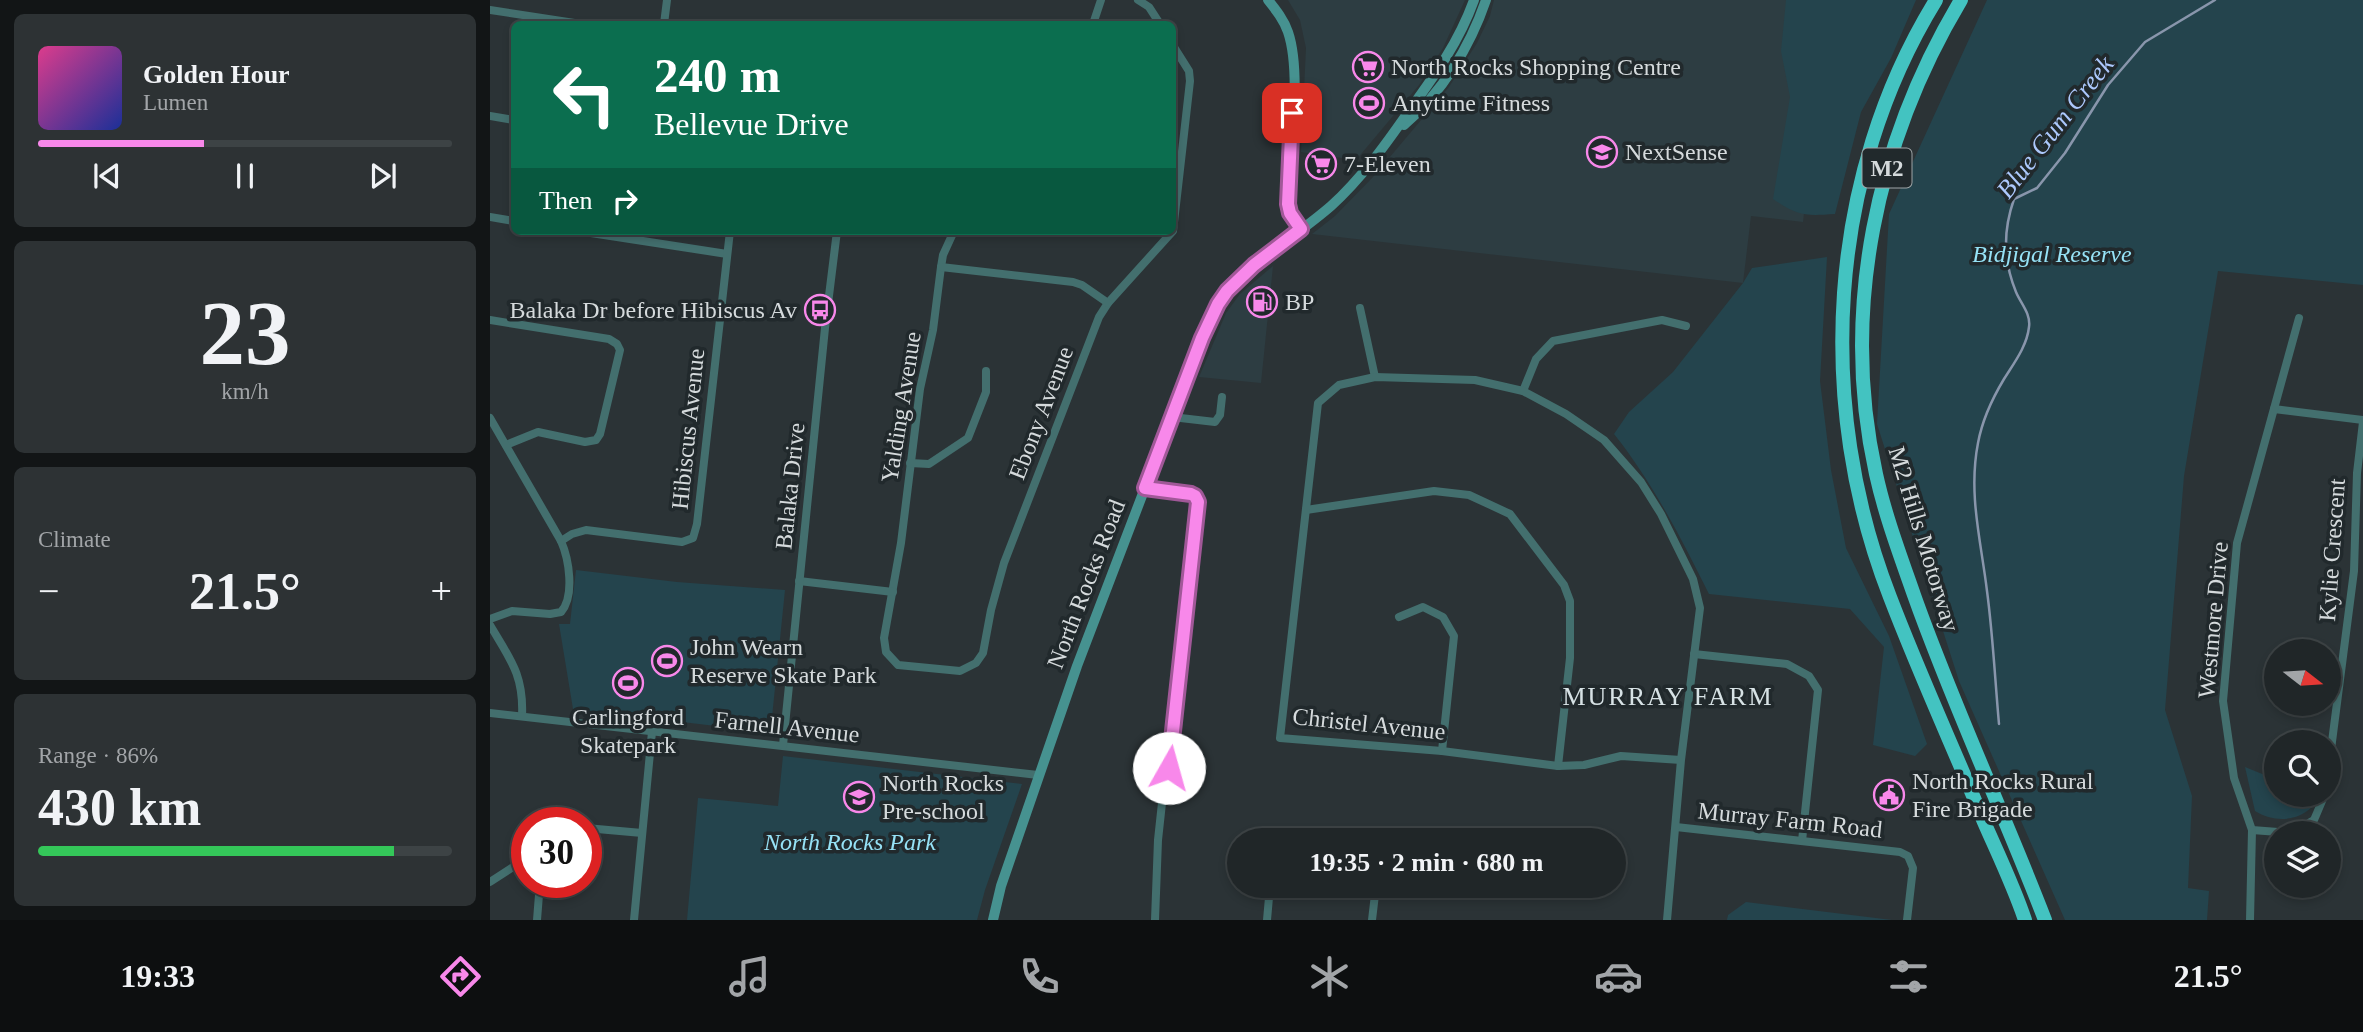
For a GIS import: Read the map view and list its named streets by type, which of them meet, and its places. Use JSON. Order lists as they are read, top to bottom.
{
  "streets": {
    "highway": ["M2", "M2 Hills Motorway"],
    "main road": ["North Rocks Road"],
    "street": [
      "Yalding Avenue",
      "Ebony Avenue",
      "Hibiscus Avenue",
      "Balaka Drive",
      "Kylie Crescent",
      "Westmore Drive",
      "Christel Avenue",
      "Farnell Avenue",
      "Murray Farm Road"
    ]
  },
  "crossings": [
    ["Yalding Avenue", "Ebony Avenue"],
    ["Balaka Drive", "Farnell Avenue"],
    ["North Rocks Road", "Farnell Avenue"],
    ["Christel Avenue", "Murray Farm Road"]
  ],
  "districts": ["MURRAY FARM"],
  "water": ["Blue Gum Creek"],
  "parks": ["Bidjigal Reserve", "North Rocks Park"],
  "places": {
    "supermarket": ["North Rocks Shopping Centre", "7-Eleven"],
    "sports": ["Anytime Fitness", "John Wearn Reserve Skate Park", "Carlingford Skatepark"],
    "school or university": ["NextSense", "North Rocks Pre-school"],
    "fuel station": ["BP"],
    "bus stop": ["Balaka Dr before Hibiscus Av"],
    "public building": ["North Rocks Rural Fire Brigade"]
  },
  "north": "right",
  "page": {
    "turn": ["240 m", "Bellevue Drive"],
    "song": ["Golden Hour", "Lumen"],
    "then": "Then",
    "tile": [
      ["23", "km/h"],
      "Climate",
      ["Range · 86%", "430 km"]
    ],
    "heat": ["−", "21.5°", "+"],
    "limit": "30",
    "trip": "19:35 · 2 min · 680 m",
    "tabs": ["19:33", "21.5°"]
  }
}
